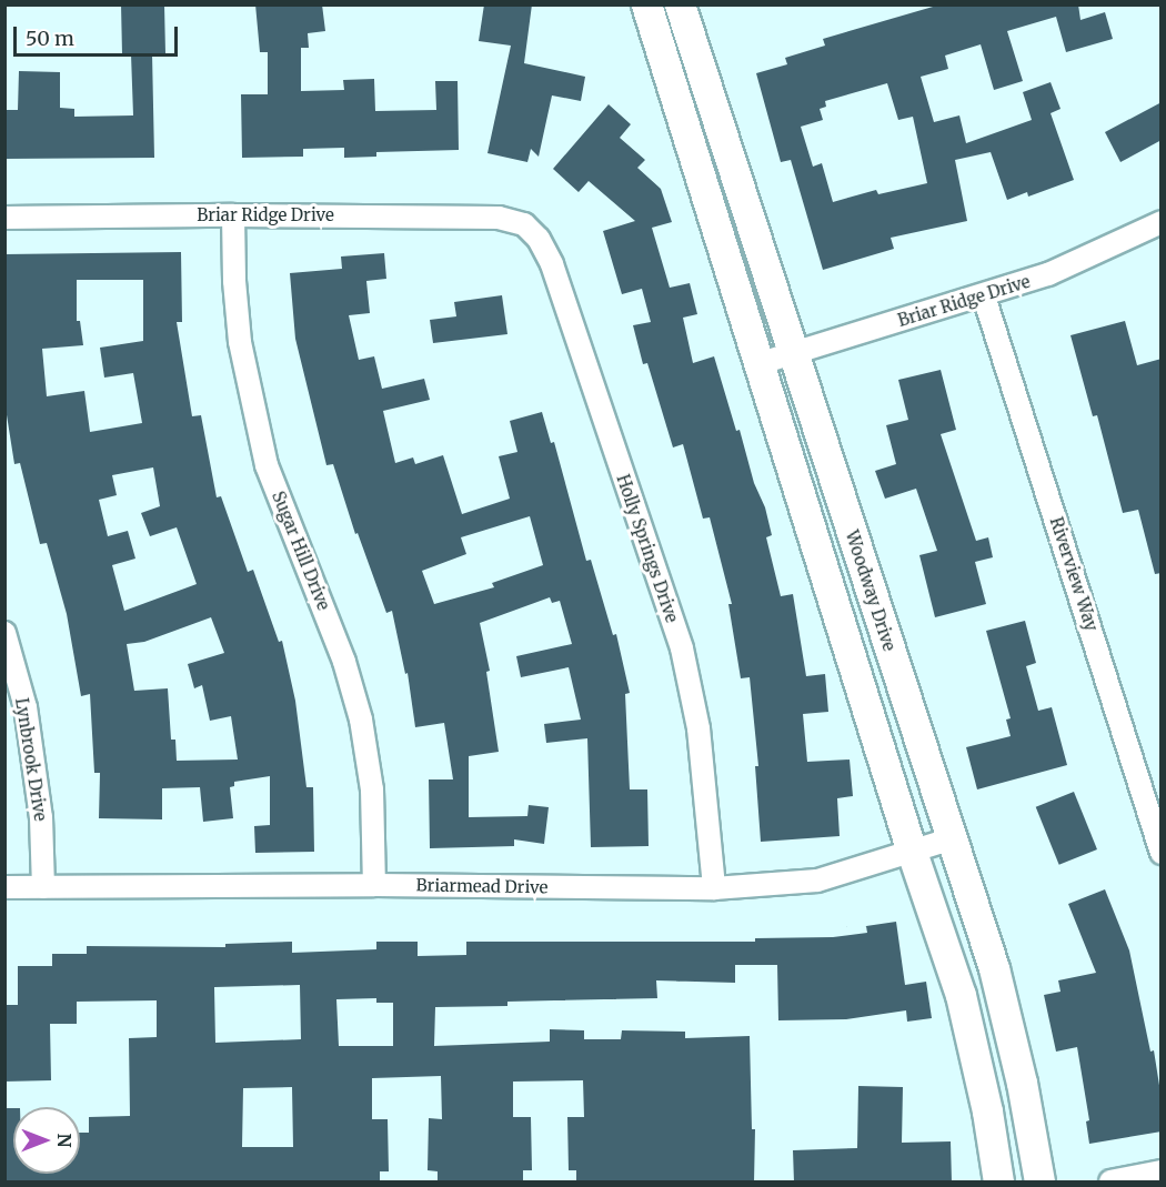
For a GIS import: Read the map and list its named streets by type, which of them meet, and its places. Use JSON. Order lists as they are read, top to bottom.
{
  "streets": {
    "main road": ["Woodway Drive"],
    "street": [
      "Briar Ridge Drive",
      "Holly Springs Drive",
      "Sugar Hill Drive",
      "Riverview Way",
      "Lynbrook Drive",
      "Briarmead Drive"
    ]
  },
  "crossings": [
    ["Briar Ridge Drive", "Holly Springs Drive"],
    ["Briar Ridge Drive", "Sugar Hill Drive"],
    ["Briar Ridge Drive", "Riverview Way"],
    ["Briar Ridge Drive", "Woodway Drive"],
    ["Holly Springs Drive", "Briarmead Drive"],
    ["Sugar Hill Drive", "Briarmead Drive"],
    ["Woodway Drive", "Briarmead Drive"],
    ["Lynbrook Drive", "Briarmead Drive"]
  ],
  "scale_bar": "50 m",
  "north": "right"
}
